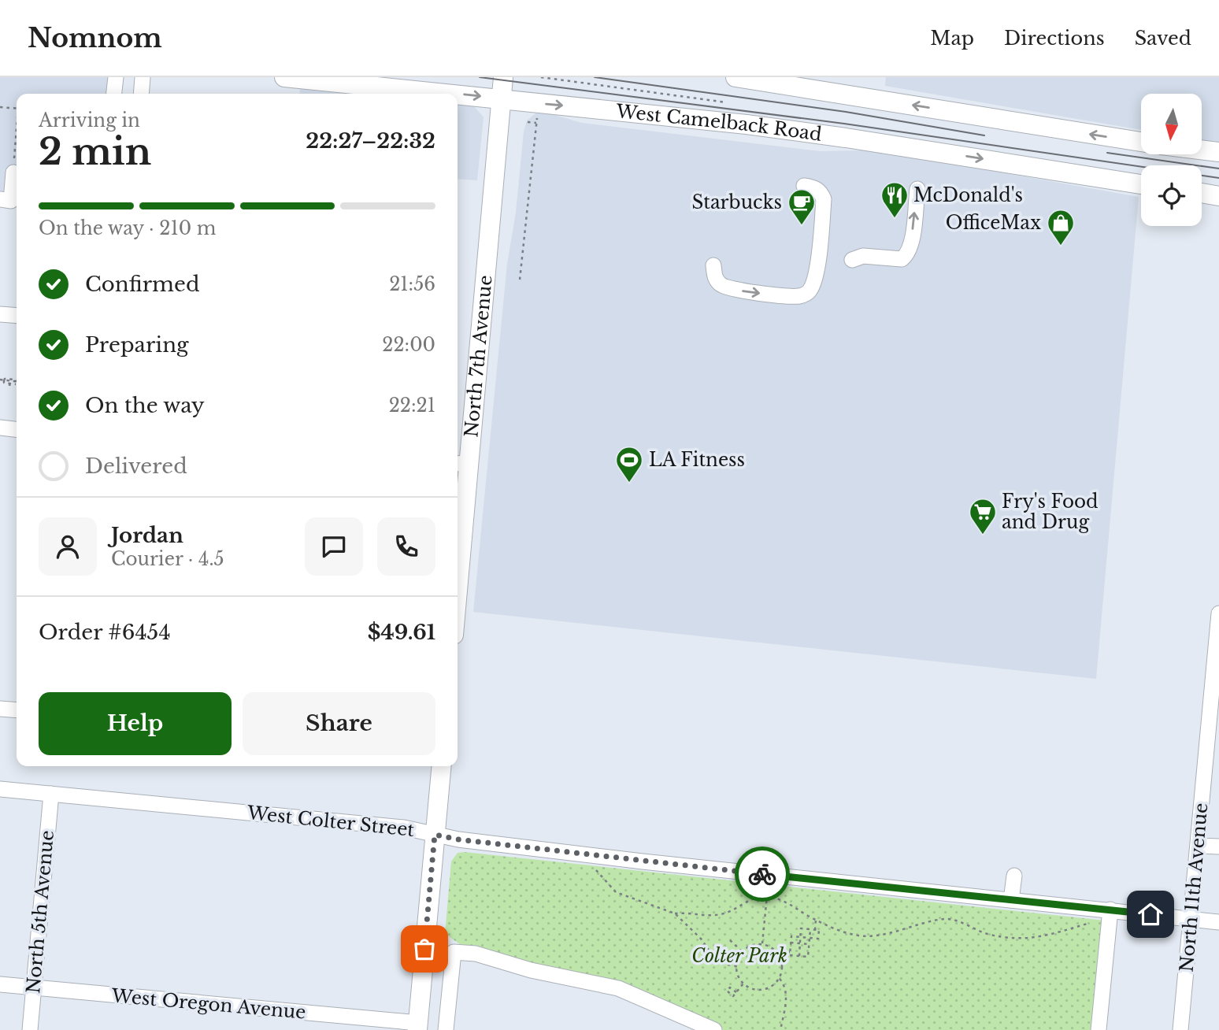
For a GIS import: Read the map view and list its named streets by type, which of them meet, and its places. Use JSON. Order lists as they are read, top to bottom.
{
  "streets": {
    "main road": ["West Camelback Road", "North 7th Avenue"],
    "street": [
      "West Colter Street",
      "North 11th Avenue",
      "North 5th Avenue",
      "West Oregon Avenue"
    ]
  },
  "crossings": [
    ["West Camelback Road", "North 7th Avenue"],
    ["West Colter Street", "North 11th Avenue"],
    ["West Colter Street", "North 5th Avenue"],
    ["North 5th Avenue", "West Oregon Avenue"]
  ],
  "parks": ["Colter Park"],
  "places": {
    "restaurant": ["McDonald's"],
    "cafe": ["Starbucks"],
    "shop": ["OfficeMax"],
    "sports": ["LA Fitness"],
    "supermarket": ["Fry's Food and Drug"]
  },
  "north": "bottom",
  "page": {
    "header": "Nomnom",
    "nav": ["Map", "Directions", "Saved"],
    "heading": ["2 min", "Arriving in", "22:27–22:32"],
    "panel": [
      "Jordan",
      "Courier · 4.5",
      "Order #6454",
      "$49.61"
    ],
    "bar": "On the way · 210 m",
    "list": [
      ["Confirmed", "21:56"],
      ["Preparing", "22:00"],
      ["On the way", "22:21"],
      "Delivered"
    ],
    "buttons": ["Help", "Share"]
  }
}
